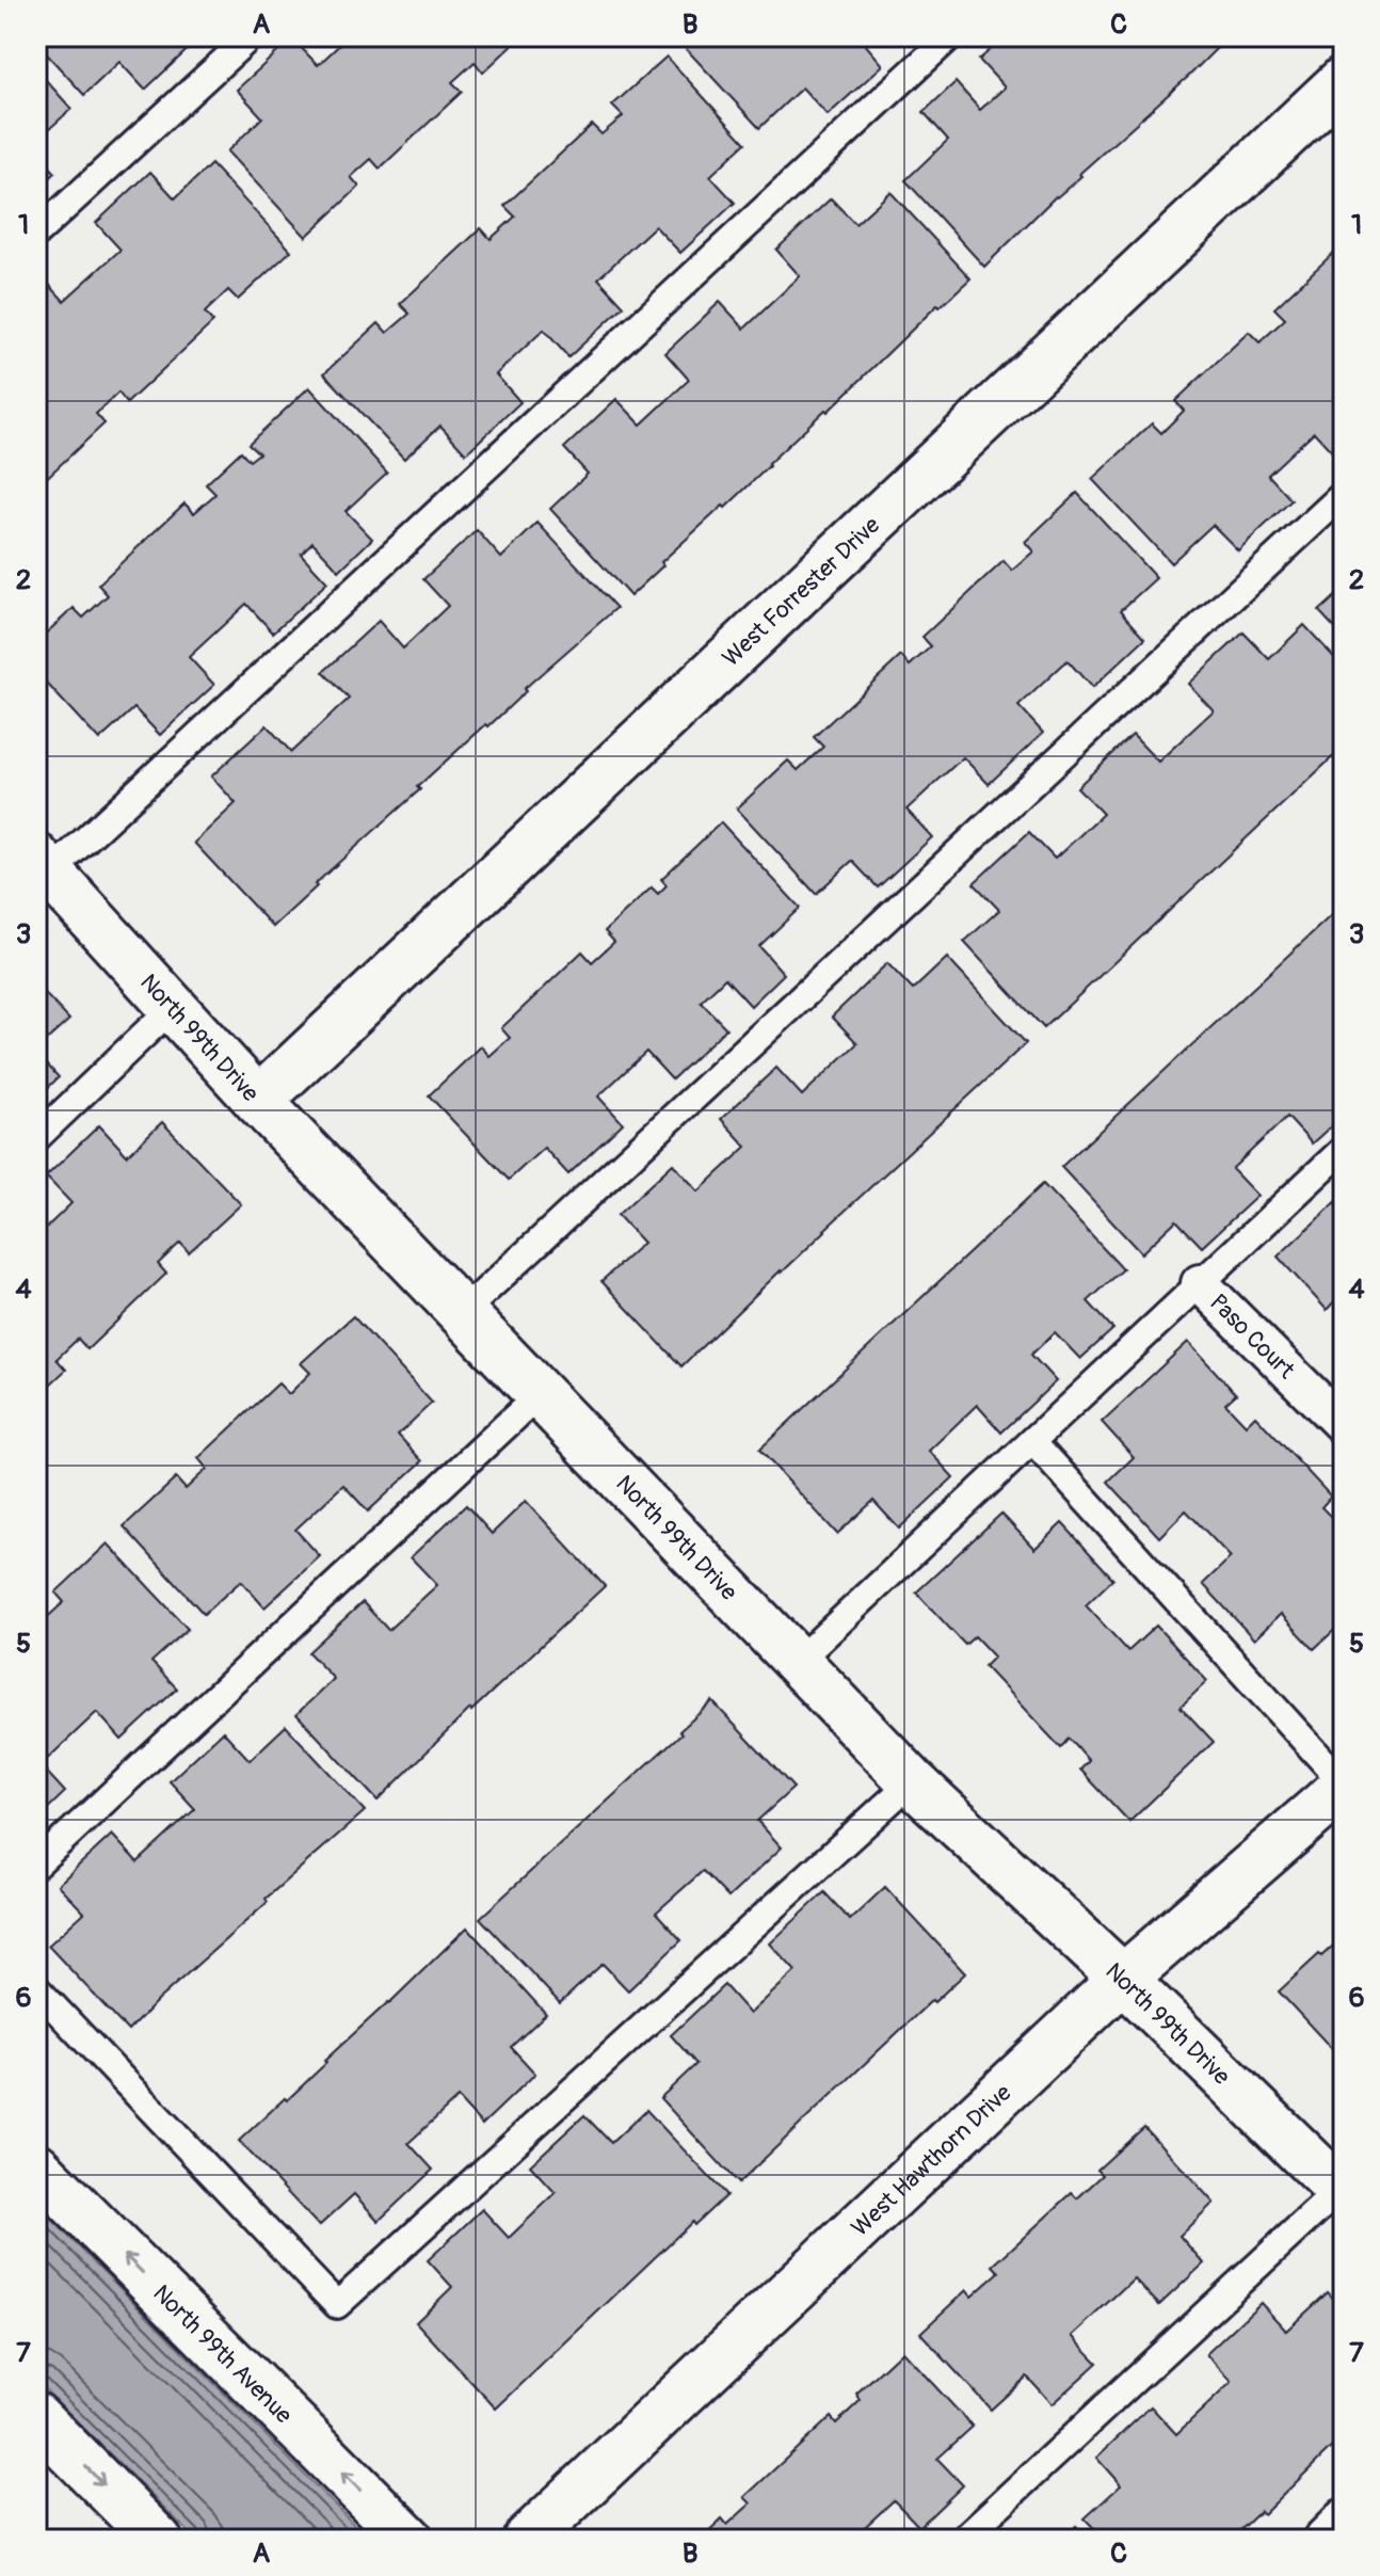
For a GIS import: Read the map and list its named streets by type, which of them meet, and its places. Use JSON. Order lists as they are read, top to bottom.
{
  "streets": {
    "street": [
      "West Forrester Drive",
      "North 99th Drive",
      "Paso Court",
      "West Hawthorn Drive",
      "North 99th Avenue"
    ]
  },
  "crossings": [
    ["West Forrester Drive", "North 99th Drive"],
    ["North 99th Drive", "West Hawthorn Drive"]
  ],
  "grid": {
    "columns": ["A", "B", "C"],
    "rows": [
      "1",
      "2",
      "3",
      "4",
      "5",
      "6",
      "7"
    ]
  }
}
